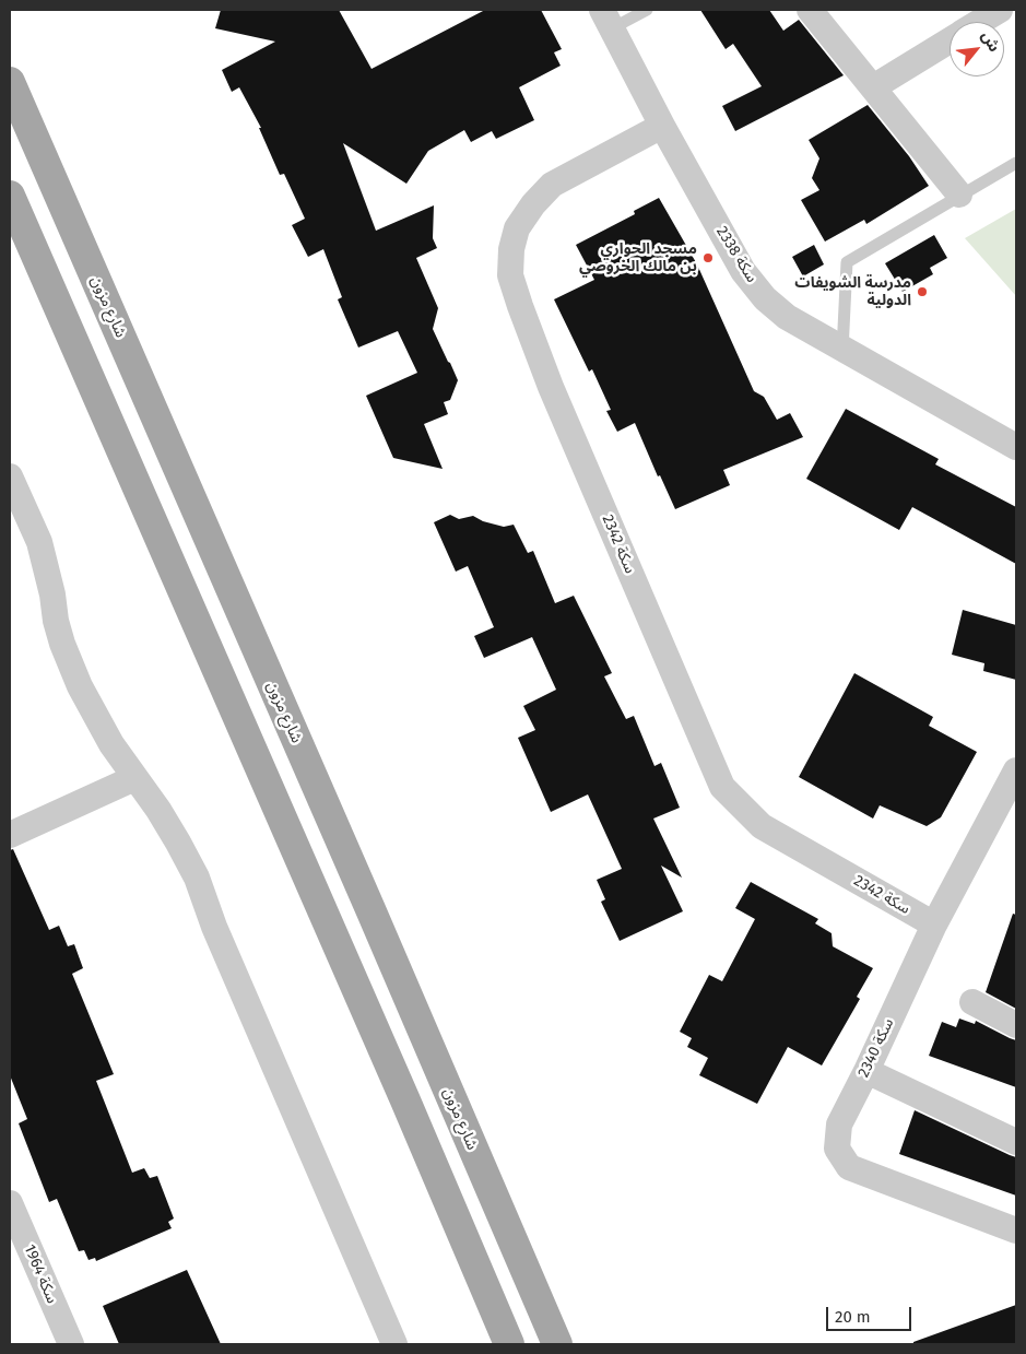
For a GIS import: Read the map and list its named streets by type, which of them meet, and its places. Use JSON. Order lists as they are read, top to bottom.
{
  "streets": {
    "main road": ["شارع مزون"],
    "street": [
      "سكة 2338",
      "سكة 2342",
      "سكة 2340",
      "سكة 1964"
    ]
  },
  "crossings": [
    ["سكة 2338", "سكة 2342"],
    ["سكة 2342", "سكة 2340"]
  ],
  "places": ["مسجد الحواري بن مالك الخروصي", "مدرسة الشويفات الدولية"],
  "scale_bar": "20 m",
  "north": "top right"
}
